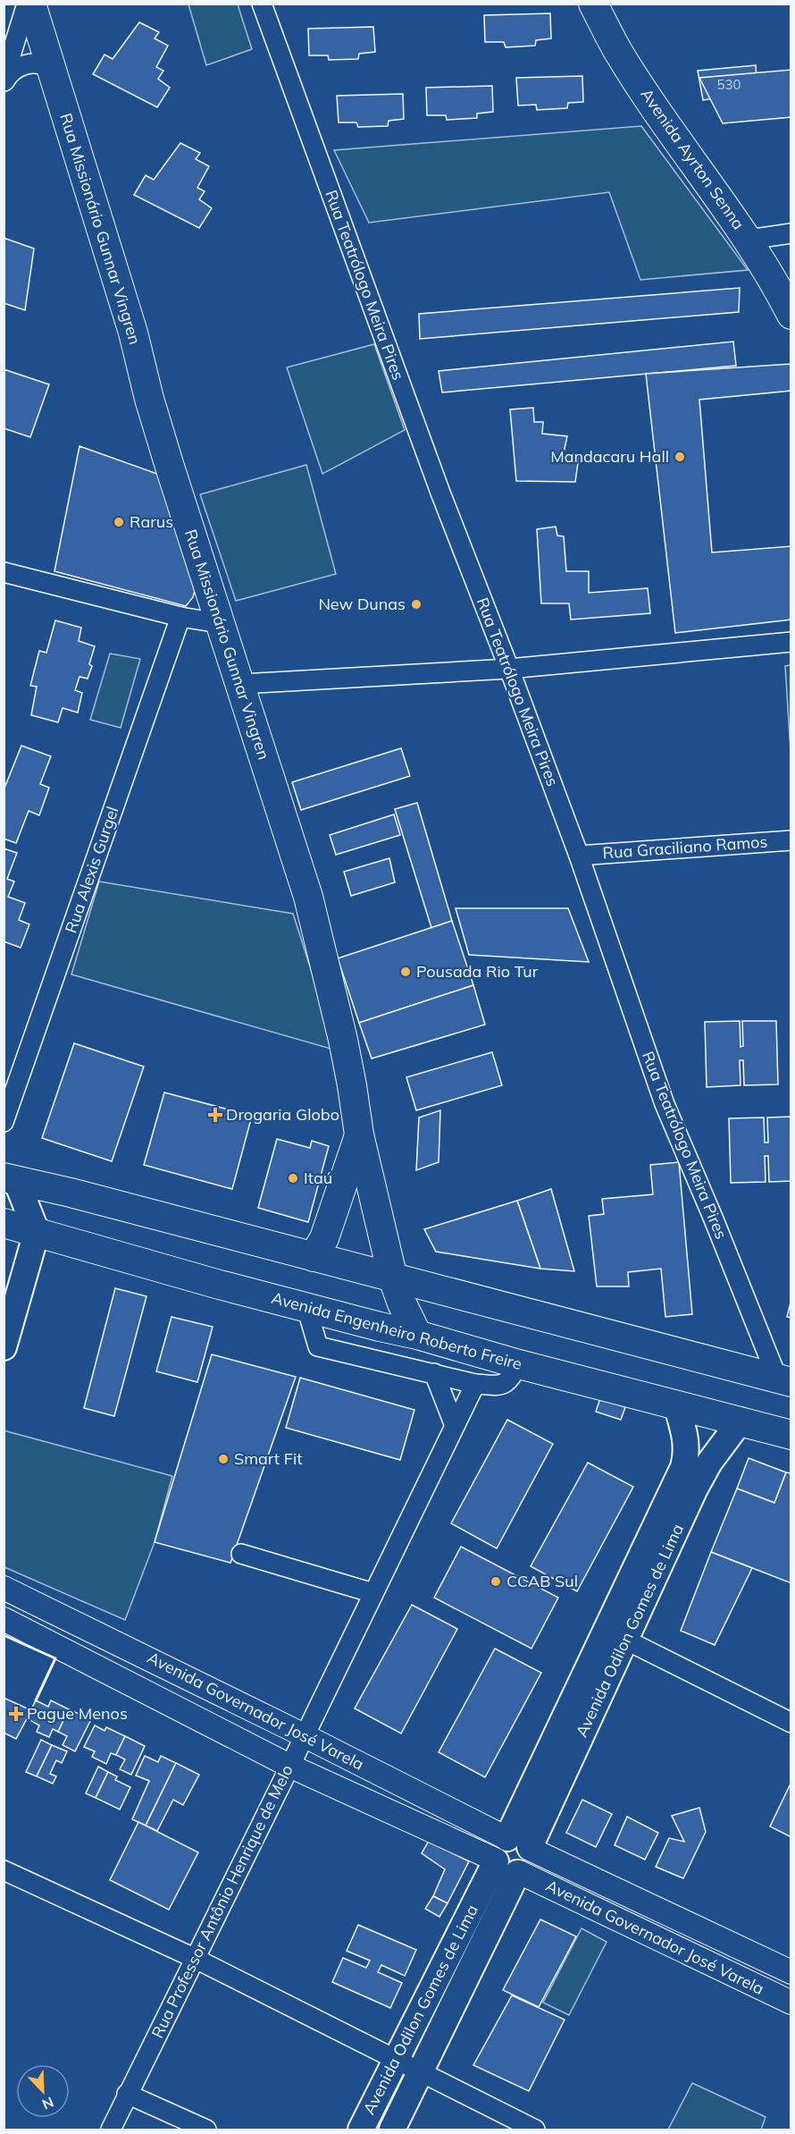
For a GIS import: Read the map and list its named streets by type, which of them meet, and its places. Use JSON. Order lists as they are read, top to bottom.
{
  "streets": {
    "main road": [
      "Avenida Ayrton Senna",
      "Rua Missionário Gunnar Vingren",
      "Avenida Engenheiro Roberto Freire",
      "Avenida Odilon Gomes de Lima"
    ],
    "street": [
      "Rua Teatrólogo Meira Pires",
      "Rua Graciliano Ramos",
      "Rua Alexis Gurgel",
      "Avenida Governador José Varela",
      "Rua Professor Antônio Henrique de Melo"
    ]
  },
  "crossings": [
    ["Rua Missionário Gunnar Vingren", "Avenida Engenheiro Roberto Freire"],
    ["Rua Teatrólogo Meira Pires", "Rua Graciliano Ramos"],
    ["Avenida Engenheiro Roberto Freire", "Avenida Odilon Gomes de Lima"],
    ["Avenida Odilon Gomes de Lima", "Avenida Governador José Varela"],
    ["Avenida Governador José Varela", "Rua Professor Antônio Henrique de Melo"]
  ],
  "places": {
    "other": [
      "Mandacaru Hall",
      "Rarus",
      "New Dunas",
      "Pousada Rio Tur",
      "Itaú",
      "Smart Fit",
      "CCAB Sul"
    ],
    "health": ["Drogaria Globo", "Pague Menos"]
  },
  "house_numbers": ["530"],
  "north": "bottom right"
}
